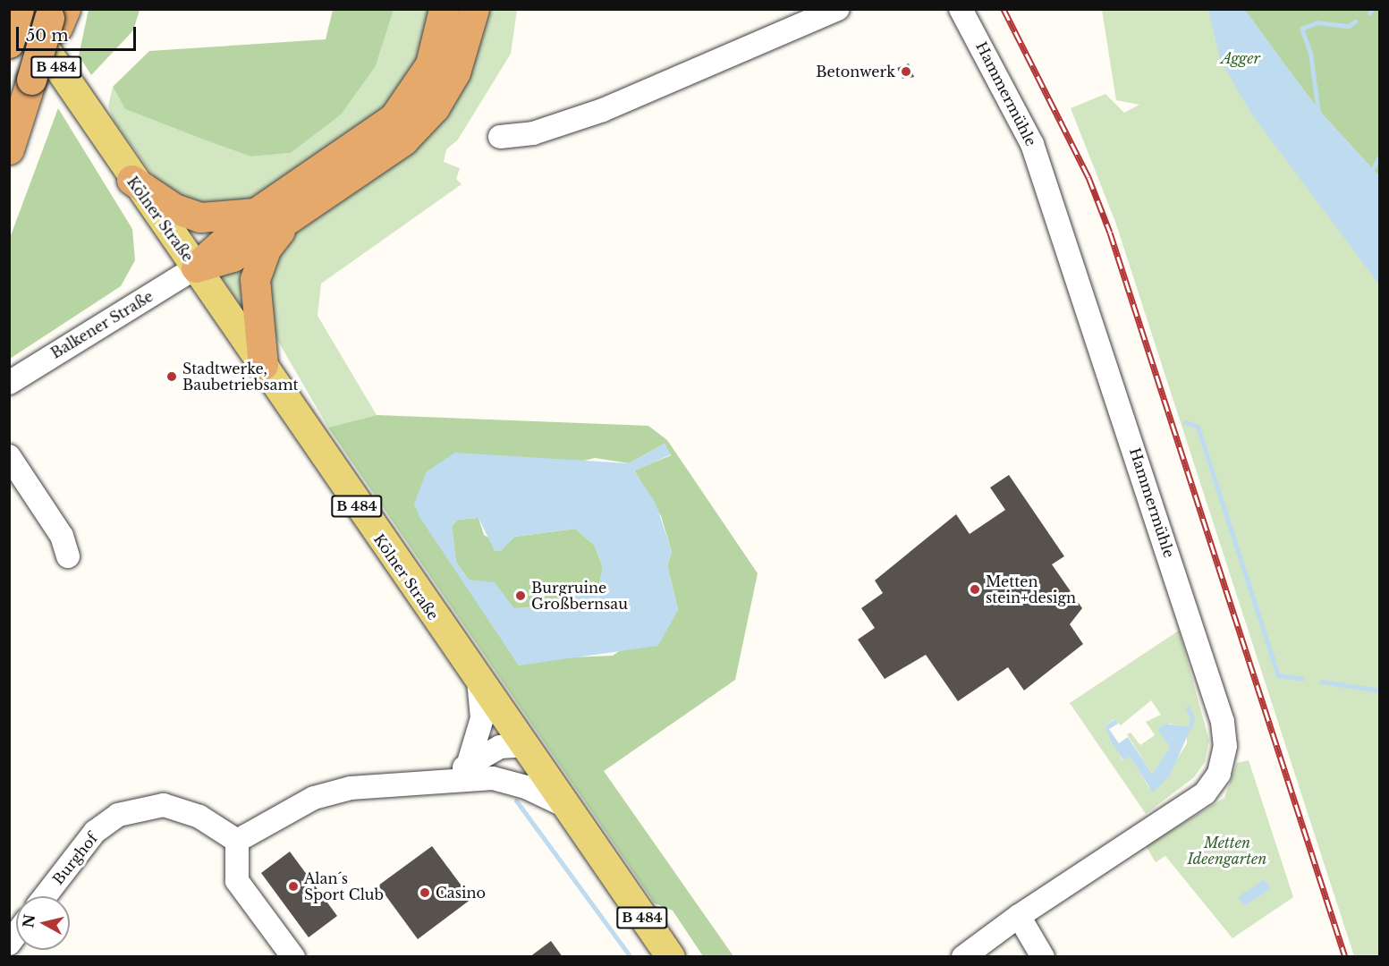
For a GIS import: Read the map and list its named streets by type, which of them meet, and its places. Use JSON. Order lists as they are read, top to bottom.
{
  "streets": {
    "main road": ["B 484", "Kölner Straße"],
    "street": ["Hammermühle", "Balkener Straße", "Burghof"]
  },
  "crossings": [
    ["Kölner Straße", "Balkener Straße"]
  ],
  "parks": ["Agger", "Metten Ideengarten"],
  "places": [
    "Betonwerk",
    "Stadtwerke, Baubetriebsamt",
    "Metten stein+design",
    "Burgruine Großbernsau",
    "Alan´s Sport Club",
    "Casino"
  ],
  "scale_bar": "50 m",
  "north": "left"
}
